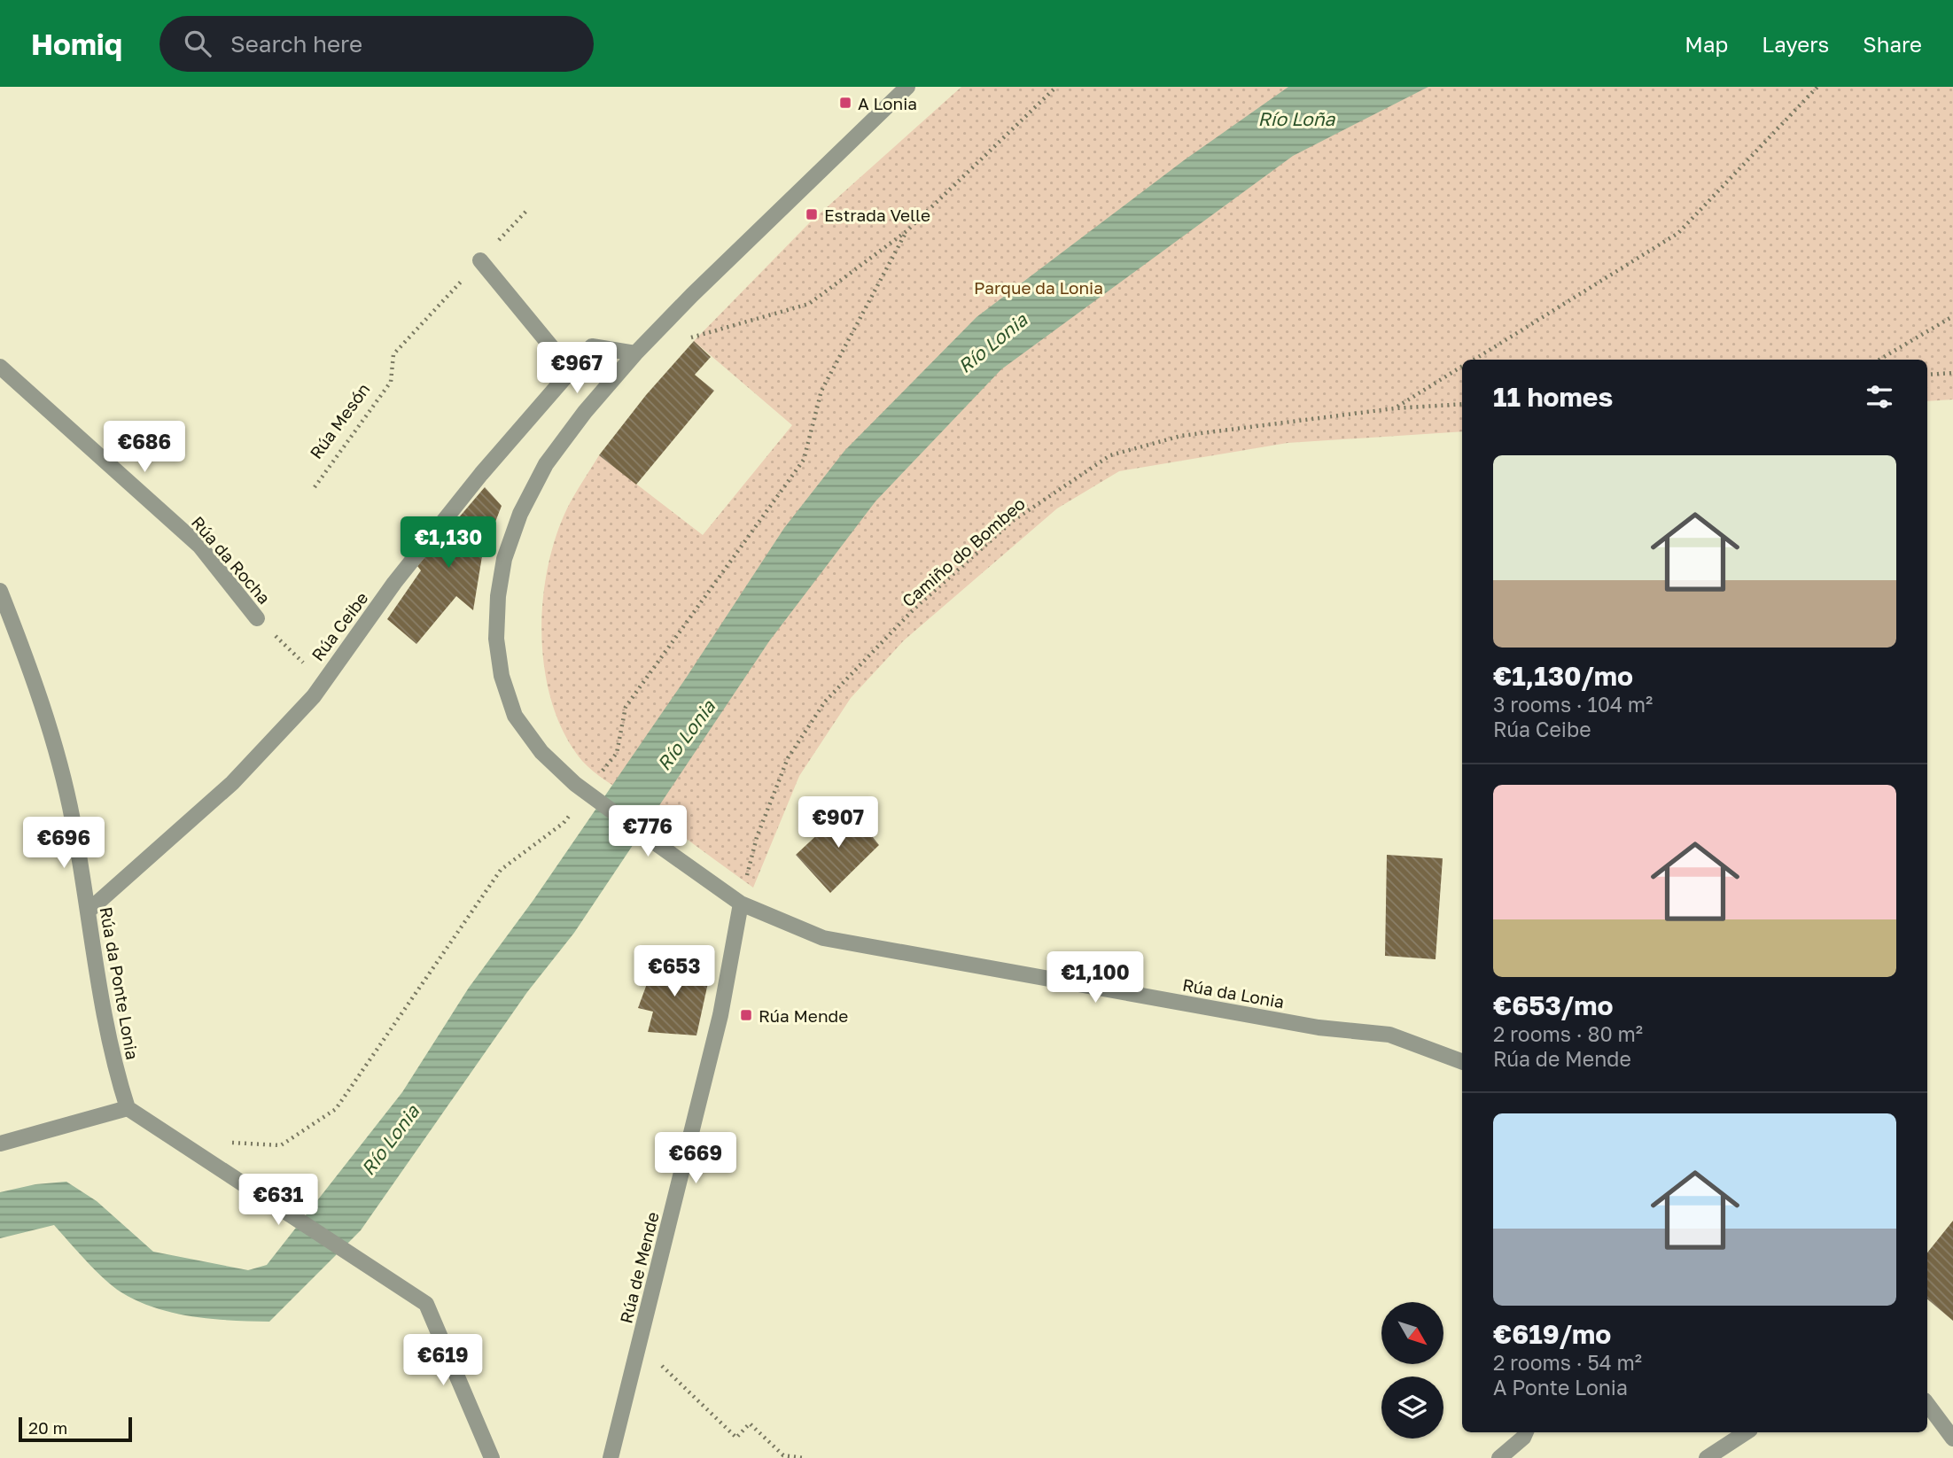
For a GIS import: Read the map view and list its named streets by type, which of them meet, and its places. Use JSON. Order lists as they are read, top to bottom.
{
  "streets": {
    "street": [
      "Rúa da Rocha",
      "Rúa Ceibe",
      "Rúa da Ponte Lonia",
      "Rúa da Lonia",
      "Rúa de Mende"
    ],
    "path": ["Rúa Mesón", "Camiño do Bombeo"]
  },
  "crossings": [
    ["Camiño do Bombeo", "Rúa da Lonia"],
    ["Camiño do Bombeo", "Rúa de Mende"],
    ["Rúa da Rocha", "Rúa Ceibe"],
    ["Rúa Ceibe", "Rúa da Ponte Lonia"],
    ["Rúa Ceibe", "Rúa da Lonia"],
    ["Rúa da Lonia", "Rúa de Mende"]
  ],
  "water": ["Río Loña", "Río Lonia"],
  "parks": ["Parque da Lonia"],
  "places": {
    "transit": ["A Lonia", "Estrada Velle", "Rúa Mende"]
  },
  "scale_bar": "20 m",
  "north": "bottom right",
  "page": {
    "header": "Homiq",
    "search": "Search here",
    "nav": ["Map", "Layers", "Share"],
    "price": [
      "€967",
      "€686",
      "€1,130",
      "€907",
      "€776",
      "€696",
      "€653",
      "€1,100",
      "€669",
      "€631",
      "€619"
    ],
    "heading": "11 homes",
    "list": [
      {
        "name": "€1,130/mo",
        "note": "3 rooms · 104 m² · Rúa Ceibe"
      },
      {
        "name": "€653/mo",
        "note": "2 rooms · 80 m² · Rúa de Mende"
      },
      {
        "name": "€619/mo",
        "note": "2 rooms · 54 m² · A Ponte Lonia"
      }
    ],
    "scale": "20 m"
  }
}
